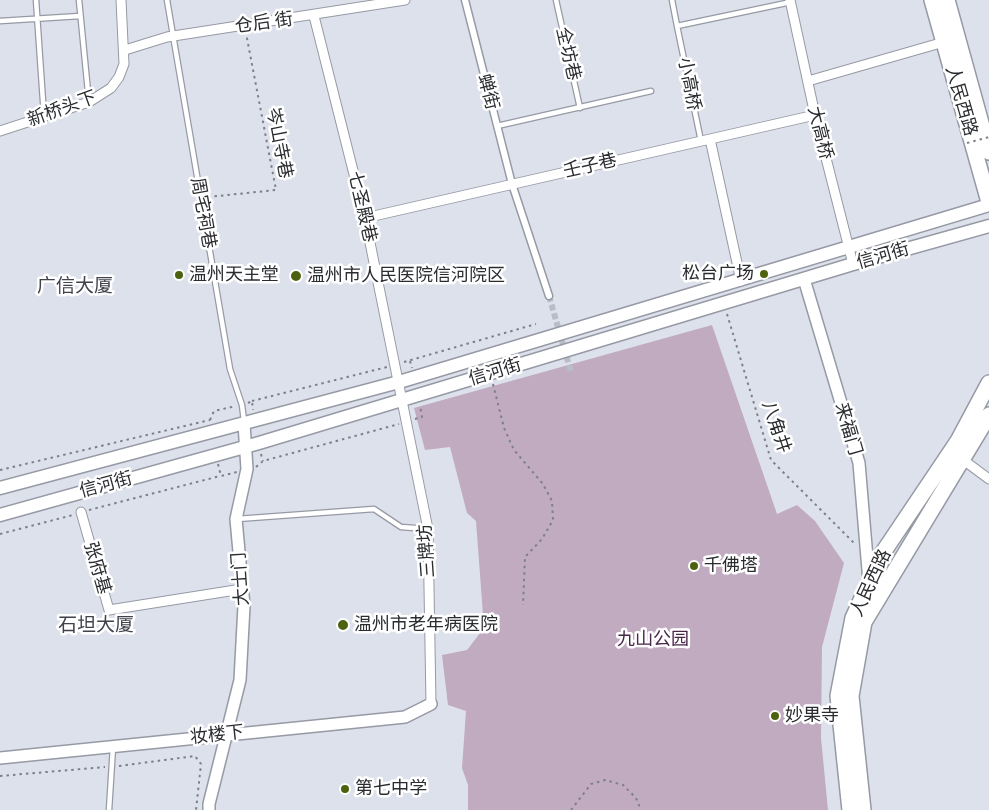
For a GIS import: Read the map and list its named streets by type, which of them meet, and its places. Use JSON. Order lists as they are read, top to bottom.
{
  "streets": {
    "highway": ["人民西路"],
    "main road": ["信河街"],
    "street": [
      "仓后 街",
      "蝉街",
      "新桥头下",
      "大高桥",
      "壬子巷",
      "七圣殿巷",
      "来福门",
      "三牌坊",
      "张府基",
      "大士门",
      "妆楼下"
    ],
    "lane": ["全坊巷", "小高桥", "周宅祠巷"],
    "path": ["岑山寺巷", "八角井"]
  },
  "crossings": [
    ["仓后 街", "新桥头下"],
    ["仓后 街", "岑山寺巷"],
    ["仓后 街", "七圣殿巷"],
    ["仓后 街", "周宅祠巷"],
    ["小高桥", "壬子巷"],
    ["蝉街", "壬子巷"],
    ["人民西路", "信河街"],
    ["人民西路", "来福门"],
    ["大高桥", "壬子巷"],
    ["大高桥", "信河街"],
    ["岑山寺巷", "周宅祠巷"],
    ["壬子巷", "七圣殿巷"],
    ["七圣殿巷", "信河街"],
    ["七圣殿巷", "三牌坊"],
    ["周宅祠巷", "信河街"],
    ["周宅祠巷", "大士门"],
    ["信河街", "八角井"],
    ["信河街", "来福门"],
    ["信河街", "三牌坊"],
    ["信河街", "大士门"],
    ["八角井", "来福门"],
    ["三牌坊", "妆楼下"],
    ["张府基", "大士门"],
    ["大士门", "妆楼下"]
  ],
  "districts": ["广信大厦", "石坦大厦"],
  "parks": ["九山公园"],
  "places": [
    "松台广场",
    "温州天主堂",
    "温州市人民医院信河院区",
    "千佛塔",
    "温州市老年病医院",
    "妙果寺",
    "第七中学"
  ]
}
